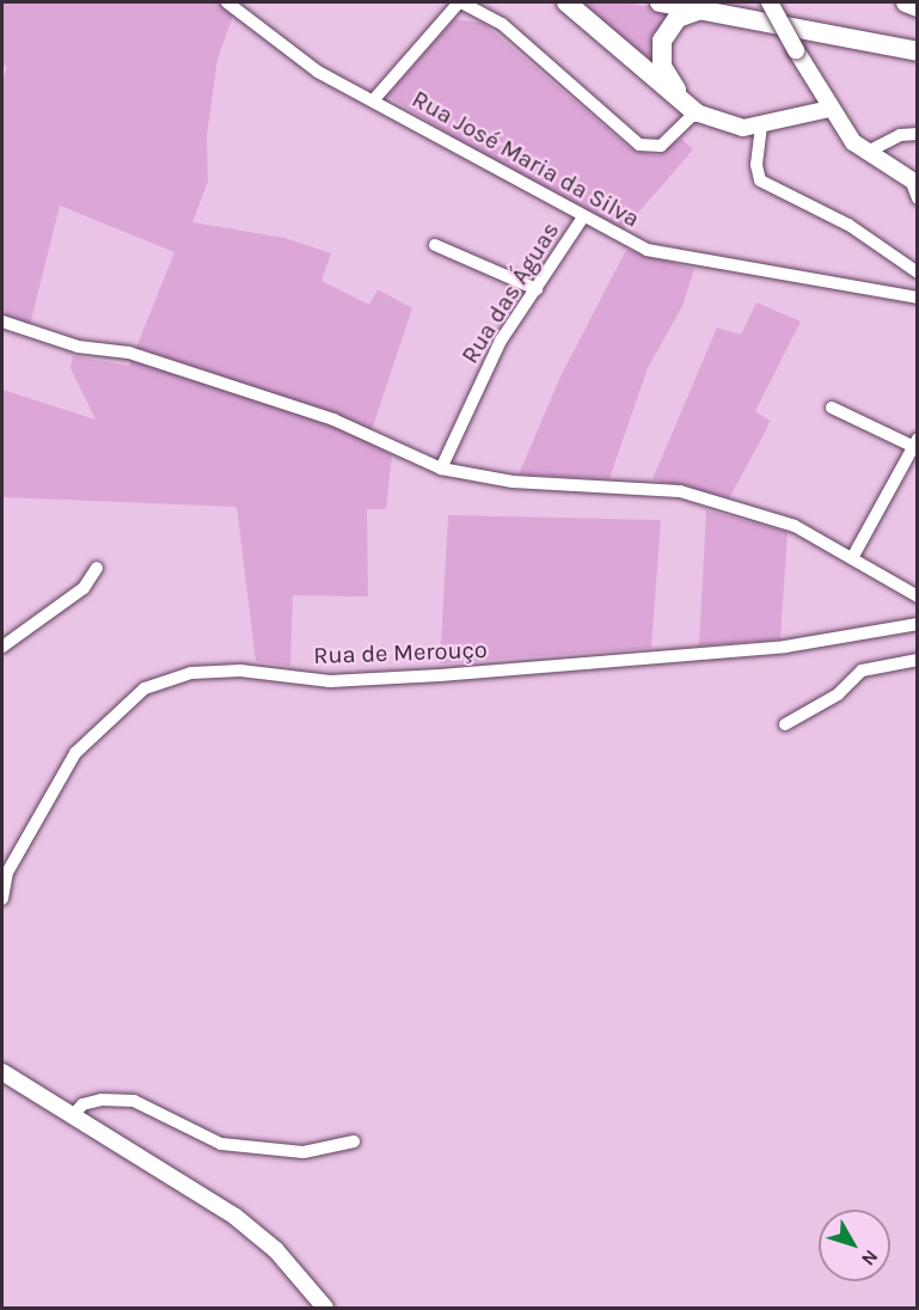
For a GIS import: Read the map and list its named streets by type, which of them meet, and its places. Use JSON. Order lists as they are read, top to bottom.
{
  "streets": {
    "street": ["Rua José Maria da Silva", "Rua das Águas", "Rua de Merouço"]
  },
  "crossings": [
    ["Rua José Maria da Silva", "Rua das Águas"]
  ],
  "north": "bottom right"
}
